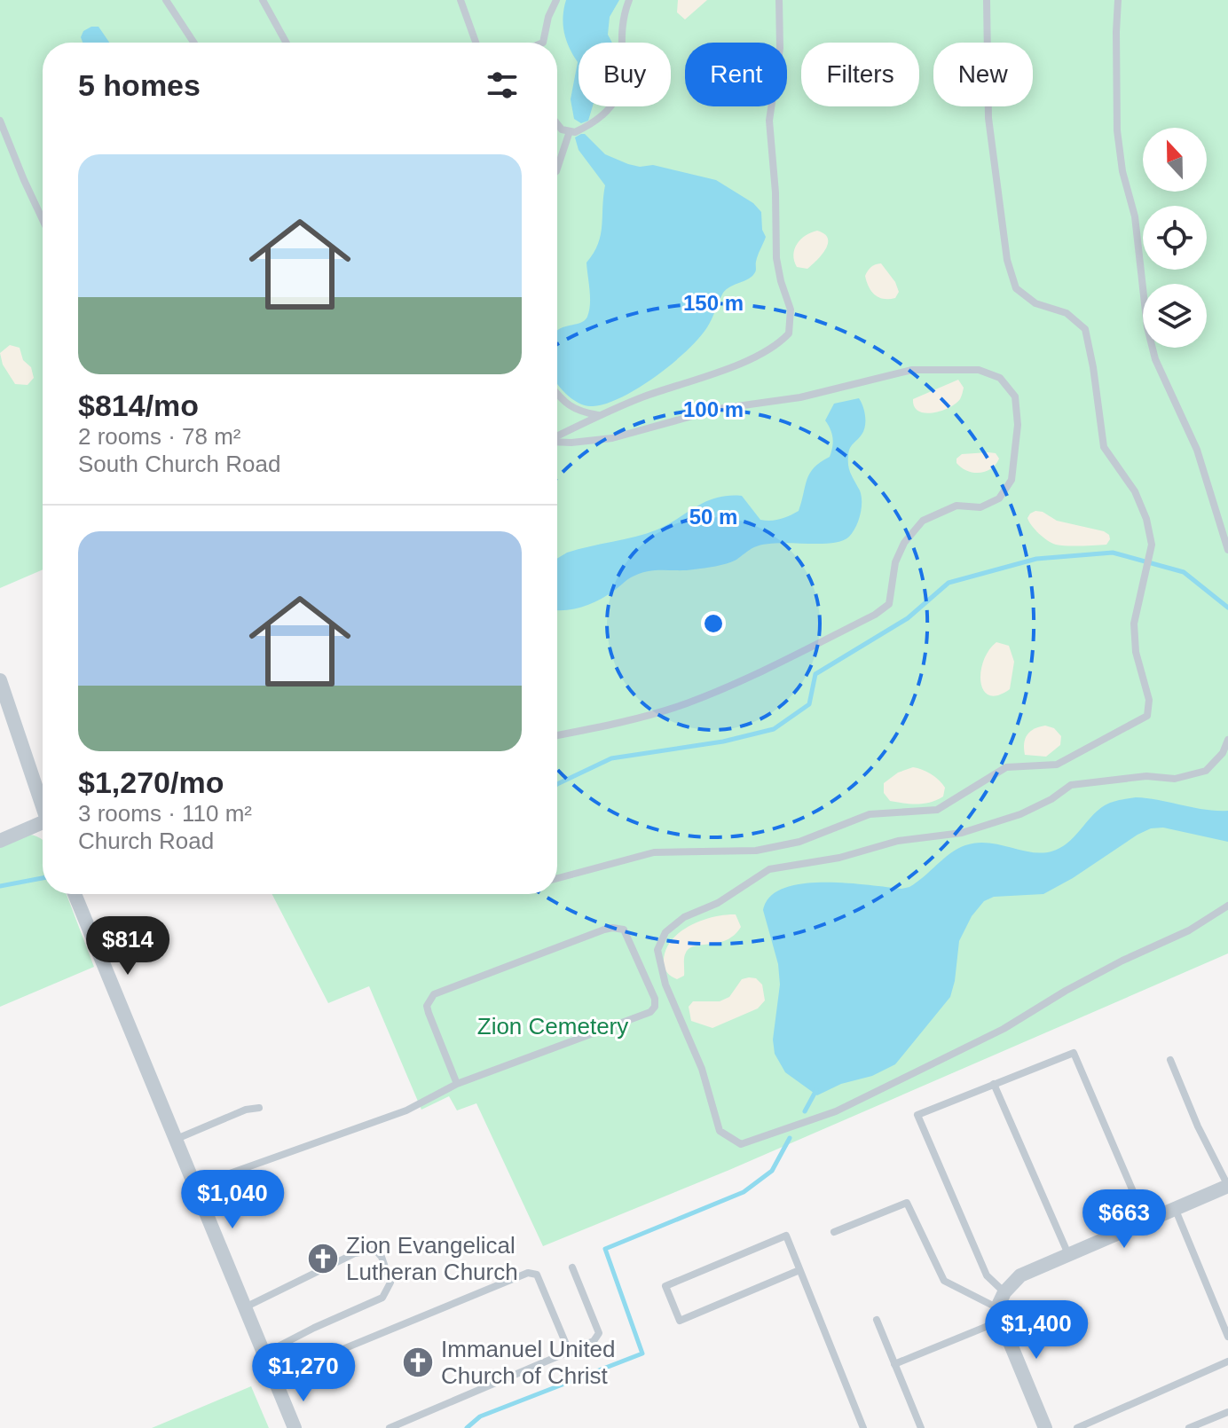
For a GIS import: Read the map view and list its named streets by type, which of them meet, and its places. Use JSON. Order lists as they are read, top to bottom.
{
  "parks": ["Zion Cemetery"],
  "places": {
    "church": ["Zion Evangelical Lutheran Church", "Immanuel United Church of Christ"]
  },
  "north": "top",
  "page": {
    "chip": [
      "Buy",
      "Rent",
      "Filters",
      "New"
    ],
    "heading": "5 homes",
    "list": [
      {
        "name": "$814/mo",
        "note": "2 rooms · 78 m² · South Church Road"
      },
      {
        "name": "$1,270/mo",
        "note": "3 rooms · 110 m² · Church Road"
      }
    ],
    "price": [
      "$814",
      "$1,040",
      "$663",
      "$1,400",
      "$1,270"
    ]
  },
  "rings": ["150 m", "100 m", "50 m"]
}
